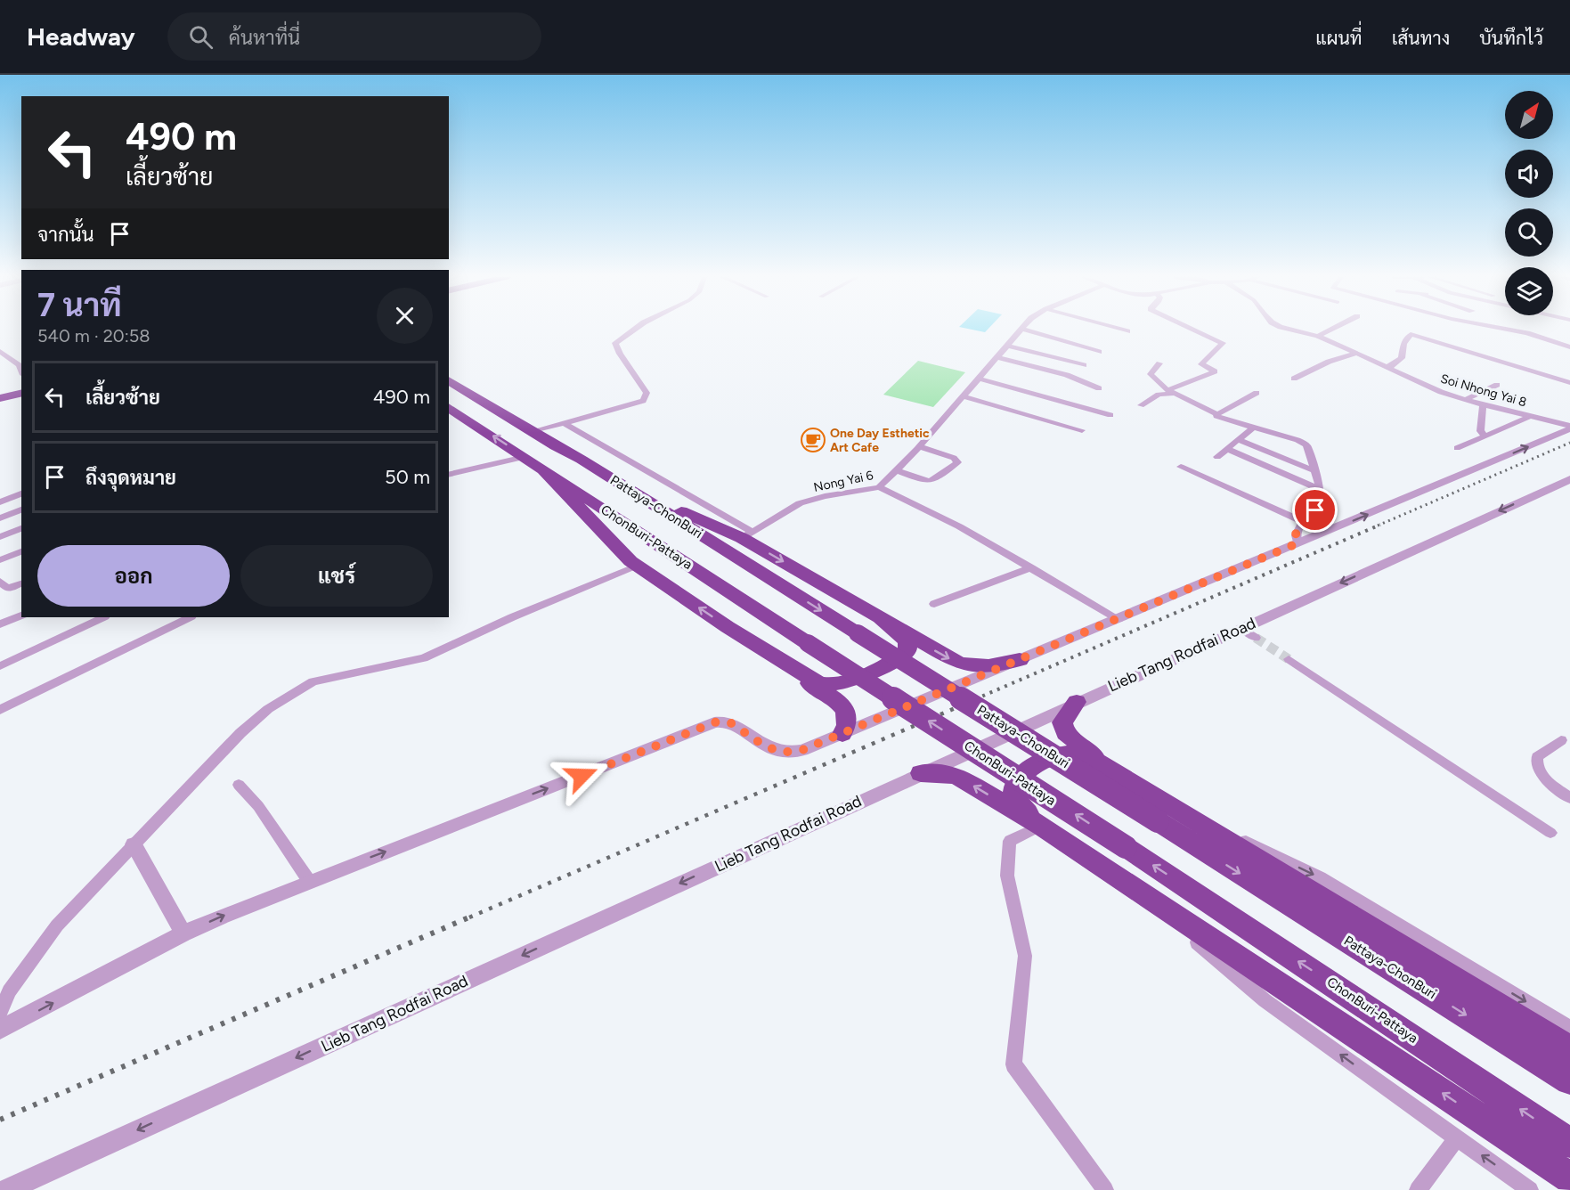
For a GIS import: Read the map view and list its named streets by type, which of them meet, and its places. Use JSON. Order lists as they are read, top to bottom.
{
  "streets": {
    "highway": ["Pattaya-ChonBuri", "ChonBuri-Pattaya"],
    "street": ["Soi Nhong Yai 8", "Nong Yai 6", "Lieb Tang Rodfai Road"]
  },
  "places": {
    "cafe": ["One Day Esthetic Art Cafe"]
  },
  "north": "top right",
  "page": {
    "header": "Headway",
    "search": "ค้นหาที่นี่",
    "nav": ["แผนที่", "เส้นทาง", "บันทึกไว้"],
    "turn": ["490 m", "เลี้ยวซ้าย"],
    "then": "จากนั้น",
    "heading": ["7 นาที", "540 m · 20:58"],
    "list": [
      {
        "name": "เลี้ยวซ้าย",
        "value": "490 m"
      },
      {
        "name": "ถึงจุดหมาย",
        "value": "50 m"
      }
    ],
    "buttons": ["ออก", "แชร์"]
  }
}
